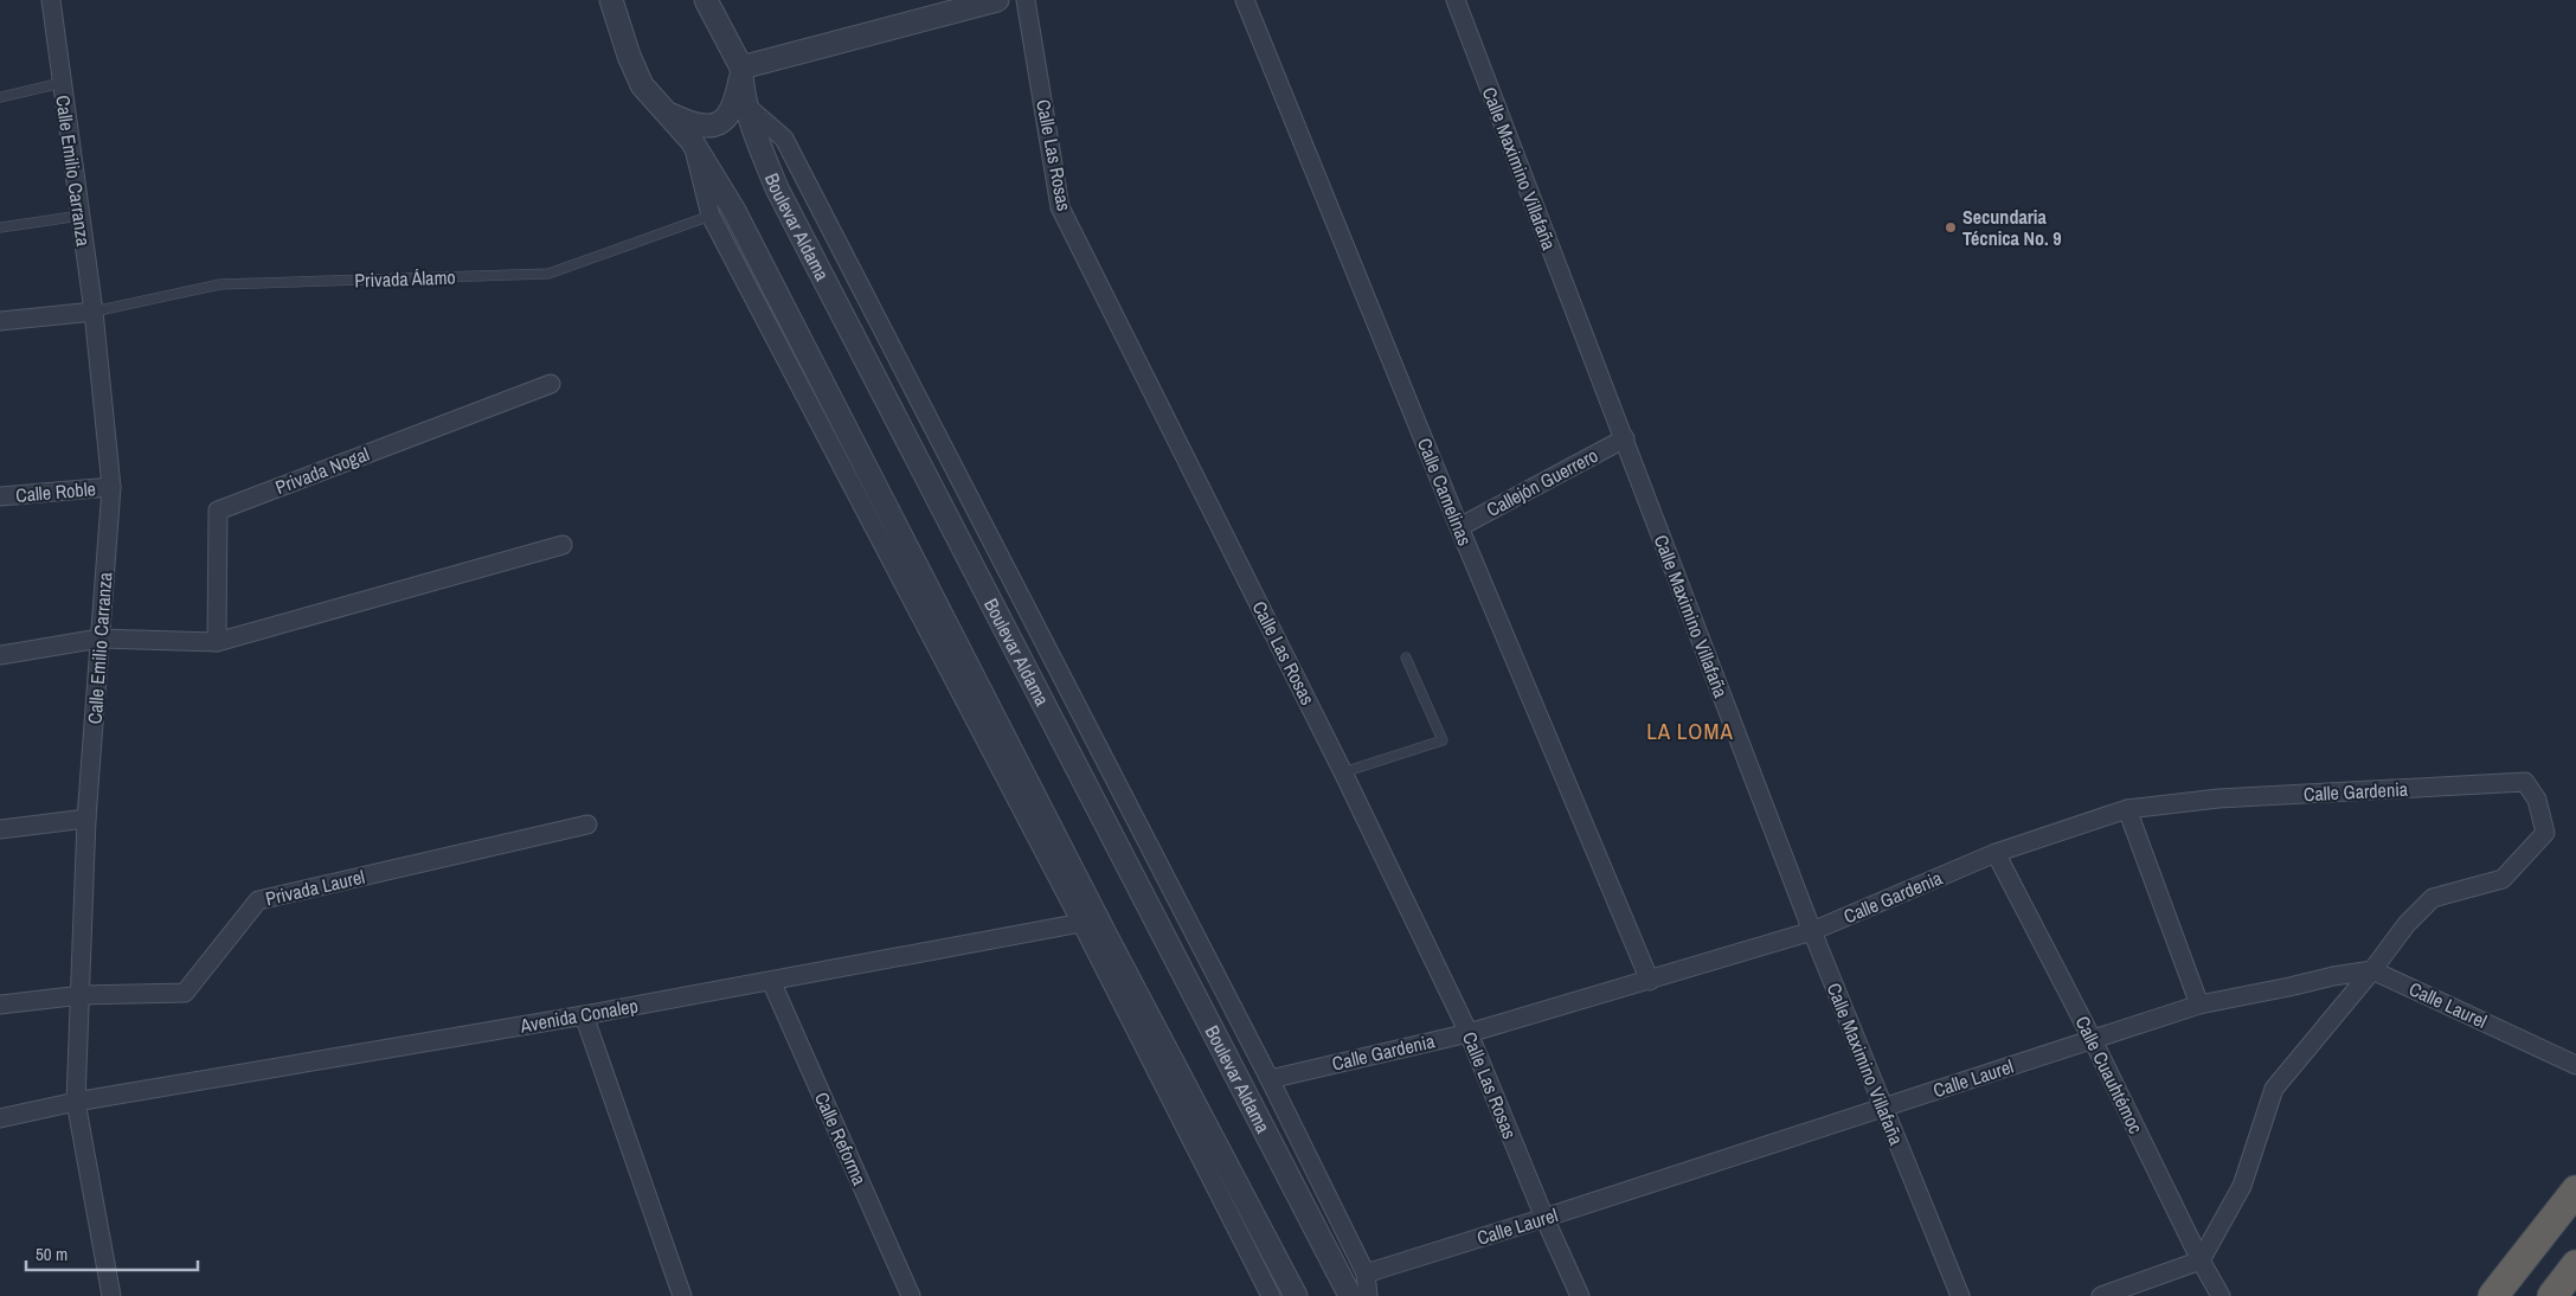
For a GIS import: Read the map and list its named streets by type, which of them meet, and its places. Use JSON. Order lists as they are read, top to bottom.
{
  "streets": {
    "street": [
      "Calle Las Rosas",
      "Calle Maximino Villafaña",
      "Calle Emilio Carranza",
      "Boulevar Aldama",
      "Privada Nogal",
      "Callejón Guerrero",
      "Calle Roble",
      "Calle Camelinas",
      "Calle Gardenia",
      "Privada Laurel",
      "Calle Laurel",
      "Avenida Conalep",
      "Calle Cuauhtémoc",
      "Calle Reforma"
    ],
    "lane": ["Privada Álamo"]
  },
  "crossings": [
    ["Calle Las Rosas", "Calle Gardenia"],
    ["Calle Las Rosas", "Calle Laurel"],
    ["Calle Maximino Villafaña", "Callejón Guerrero"],
    ["Calle Maximino Villafaña", "Calle Gardenia"],
    ["Calle Maximino Villafaña", "Calle Laurel"],
    ["Calle Emilio Carranza", "Privada Álamo"],
    ["Calle Emilio Carranza", "Calle Roble"],
    ["Calle Emilio Carranza", "Privada Laurel"],
    ["Calle Emilio Carranza", "Avenida Conalep"],
    ["Callejón Guerrero", "Calle Camelinas"],
    ["Calle Camelinas", "Calle Gardenia"],
    ["Calle Gardenia", "Calle Laurel"],
    ["Calle Gardenia", "Calle Cuauhtémoc"],
    ["Calle Laurel", "Calle Cuauhtémoc"],
    ["Avenida Conalep", "Calle Reforma"]
  ],
  "districts": ["LA LOMA"],
  "places": ["Secundaria Técnica No. 9"],
  "scale_bar": "50 m"
}
